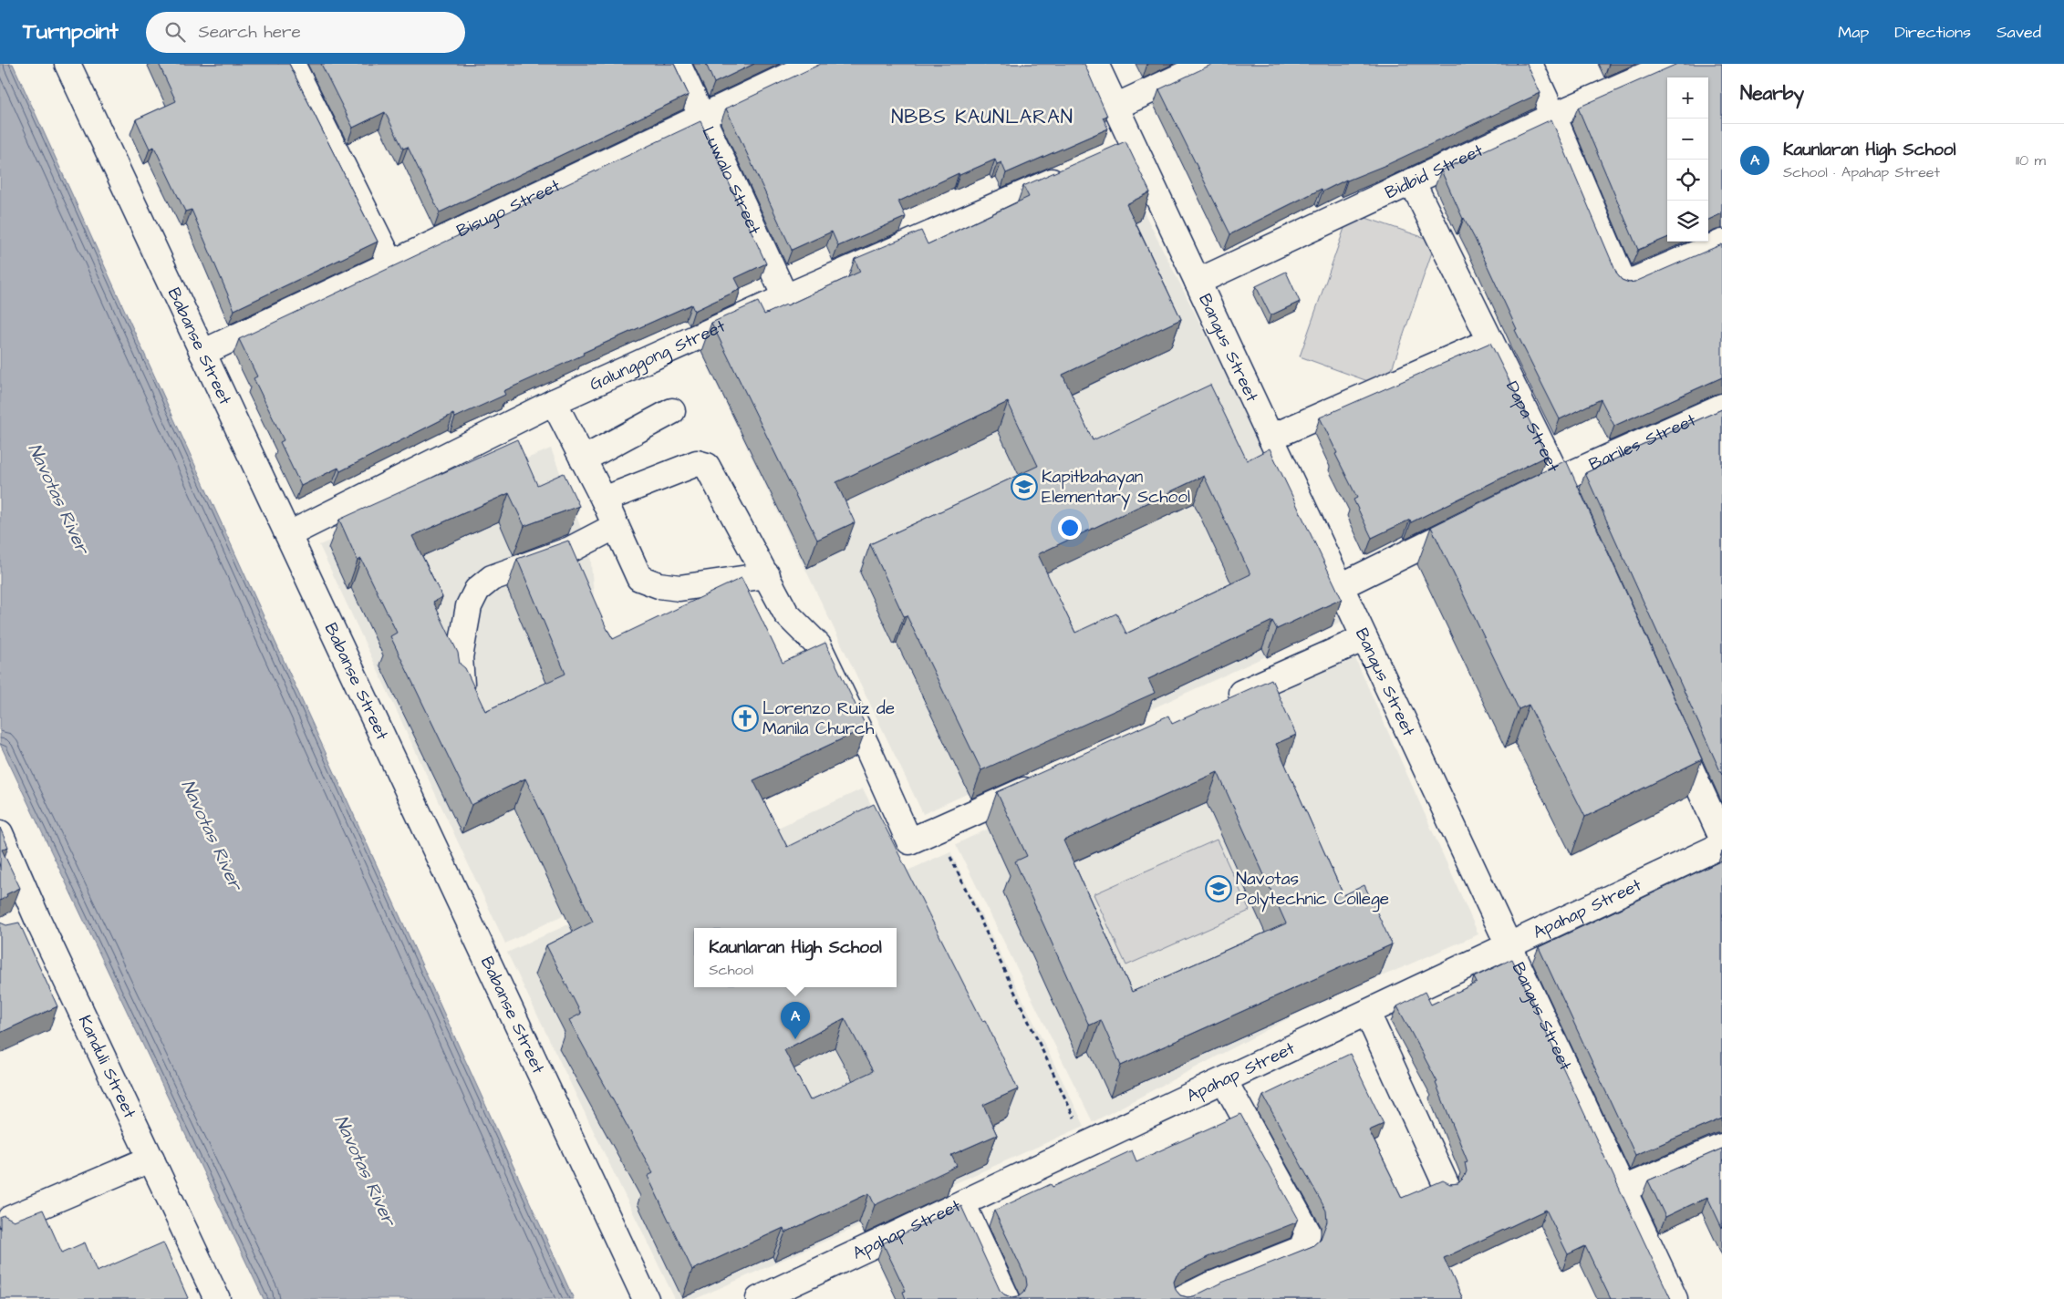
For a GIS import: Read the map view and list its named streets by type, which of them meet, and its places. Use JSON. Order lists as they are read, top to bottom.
{
  "streets": {
    "street": [
      "Bidbid Street",
      "Luwalo Street",
      "Bisugo Street",
      "Babanse Street",
      "Bangus Street",
      "Galunggong Street",
      "Dapa Street",
      "Bariles Street",
      "Apahap Street",
      "Kanduli Street"
    ]
  },
  "crossings": [
    ["Bidbid Street", "Bangus Street"],
    ["Bidbid Street", "Dapa Street"],
    ["Luwalo Street", "Bisugo Street"],
    ["Luwalo Street", "Galunggong Street"],
    ["Bisugo Street", "Babanse Street"],
    ["Babanse Street", "Galunggong Street"],
    ["Bangus Street", "Apahap Street"],
    ["Dapa Street", "Bariles Street"]
  ],
  "districts": ["NBBS KAUNLARAN"],
  "water": ["Navotas River"],
  "places": {
    "school or university": ["Kapitbahayan Elementary School", "Navotas Polytechnic College"],
    "church": ["Lorenzo Ruiz de Manila Church"]
  },
  "page": {
    "header": "Turnpoint",
    "search": "Search here",
    "nav": ["Map", "Directions", "Saved"],
    "heading": "Nearby",
    "map_buttons": ["+", "−"],
    "list": [
      {
        "mark": "A",
        "name": "Kaunlaran High School",
        "note": "School · Apahap Street",
        "value": "110 m"
      }
    ],
    "popup": ["Kaunlaran High School", "School"],
    "pins": "A"
  }
}
